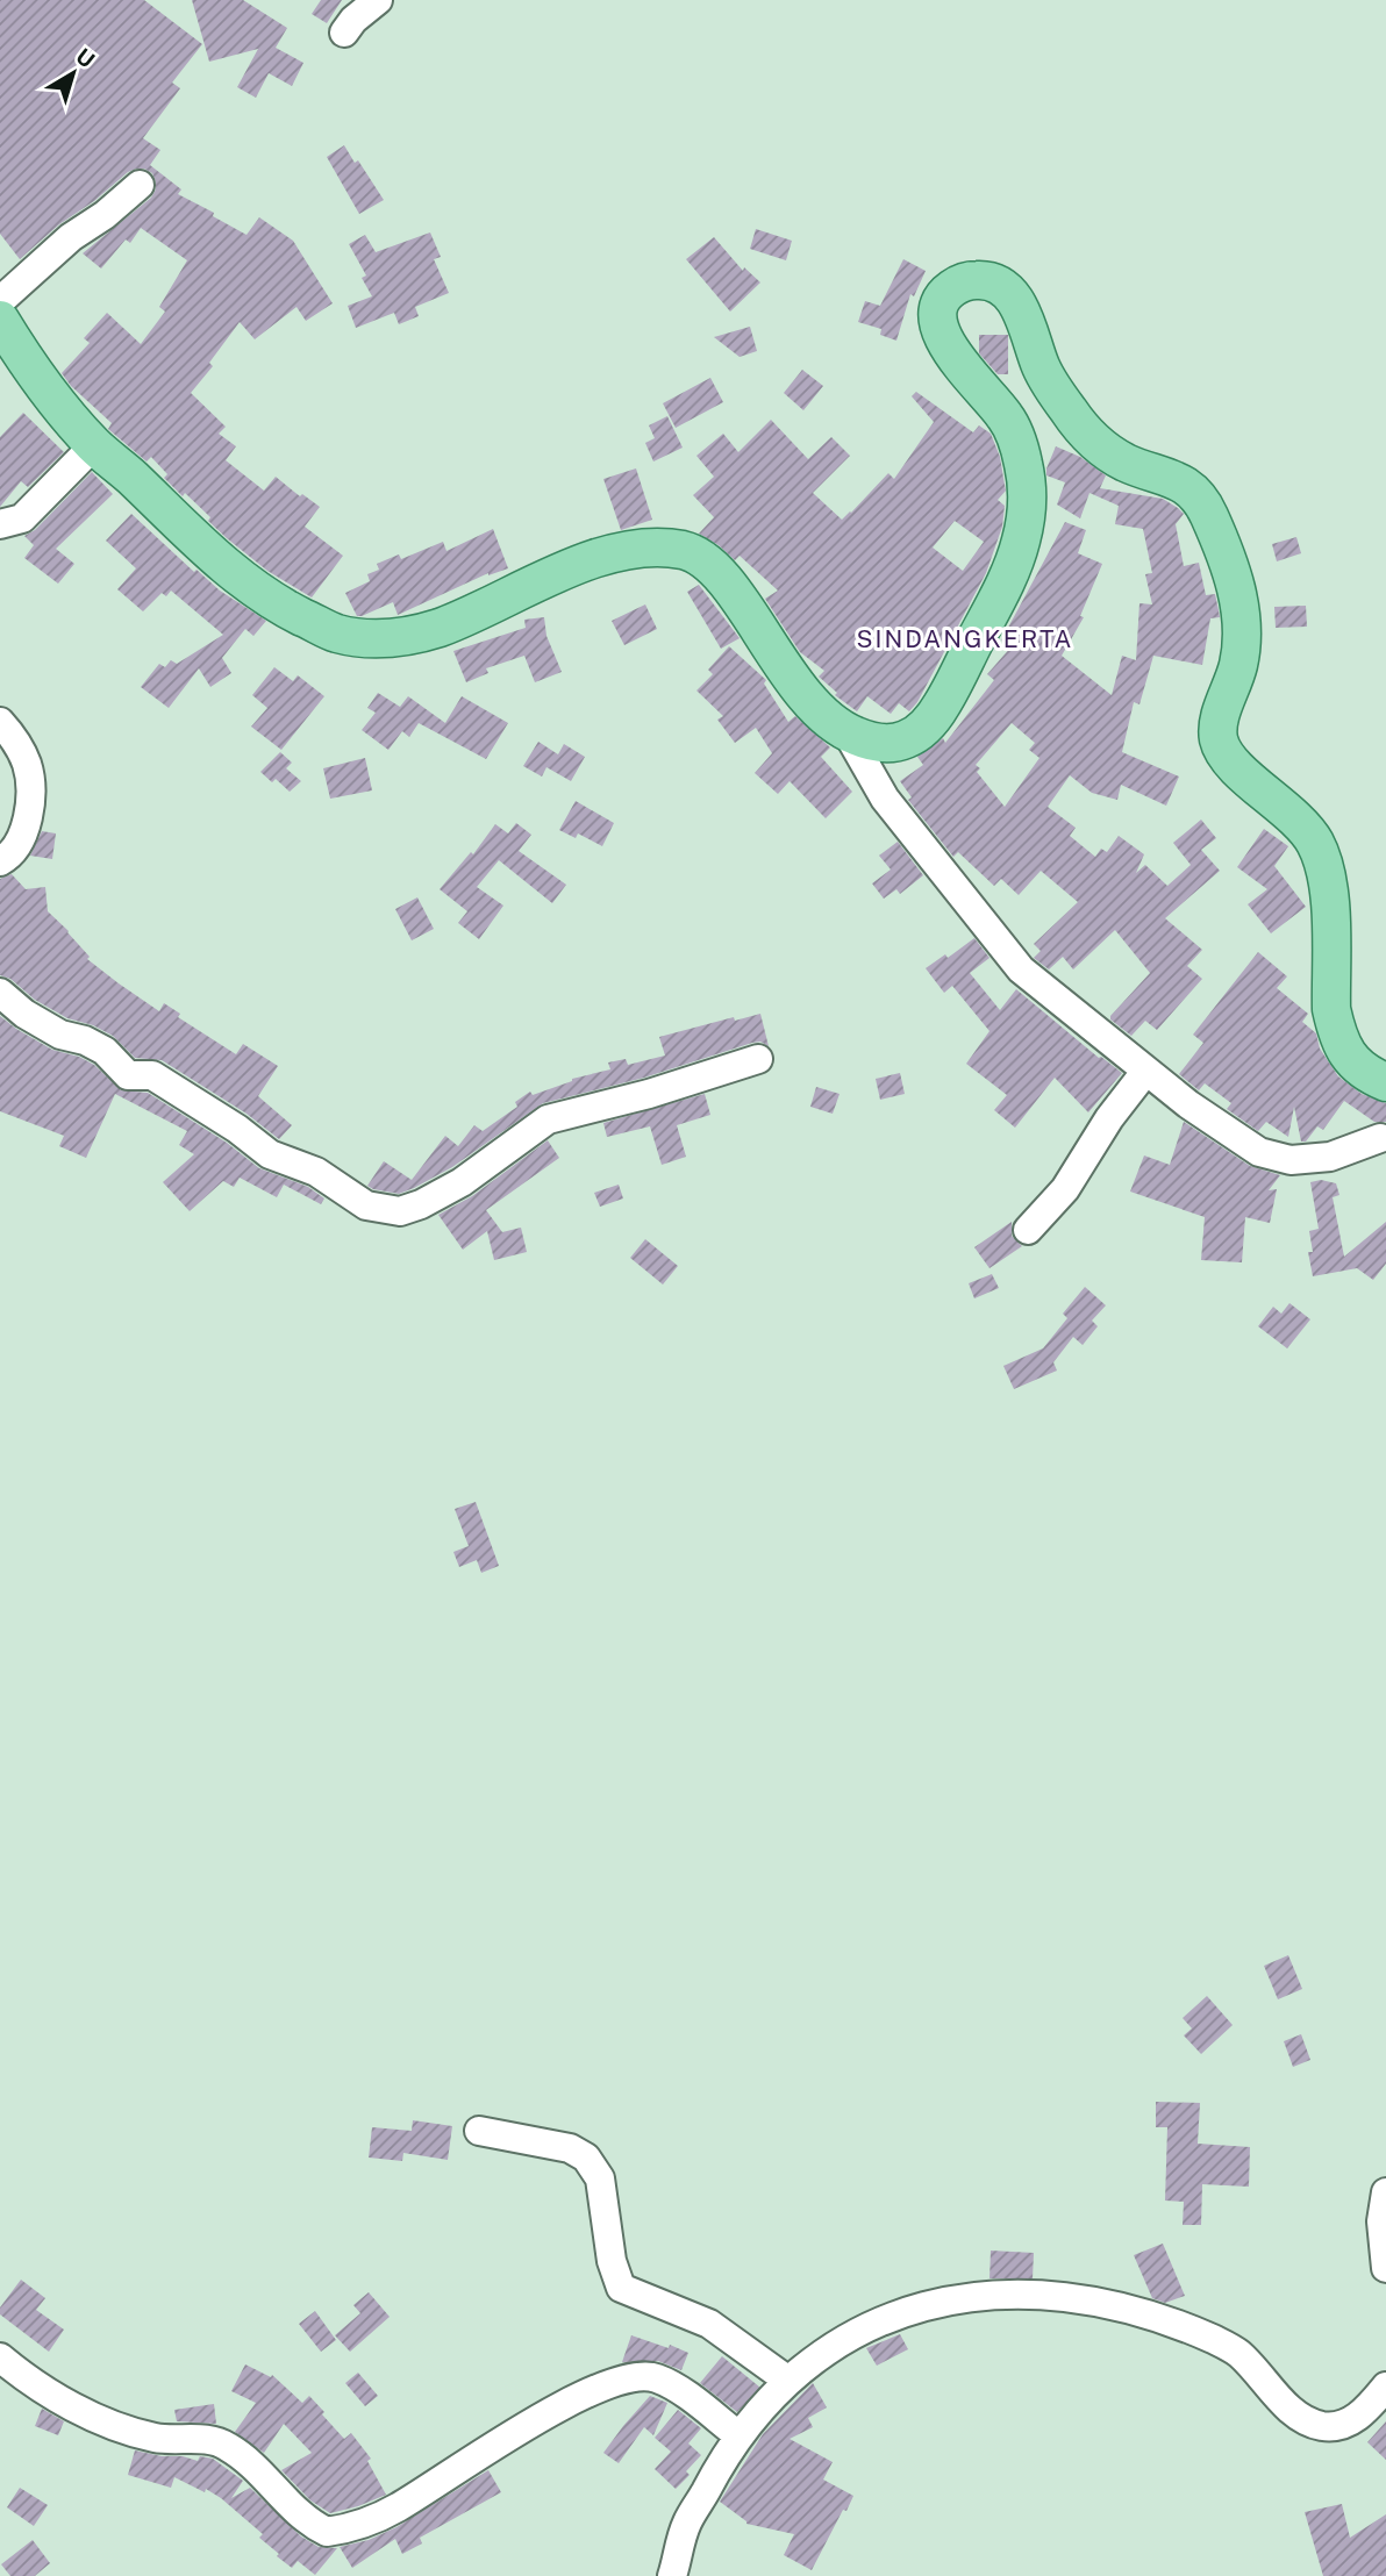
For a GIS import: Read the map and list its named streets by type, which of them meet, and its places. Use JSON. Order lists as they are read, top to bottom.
{
  "districts": ["SINDANGKERTA"],
  "north": "top right"
}
